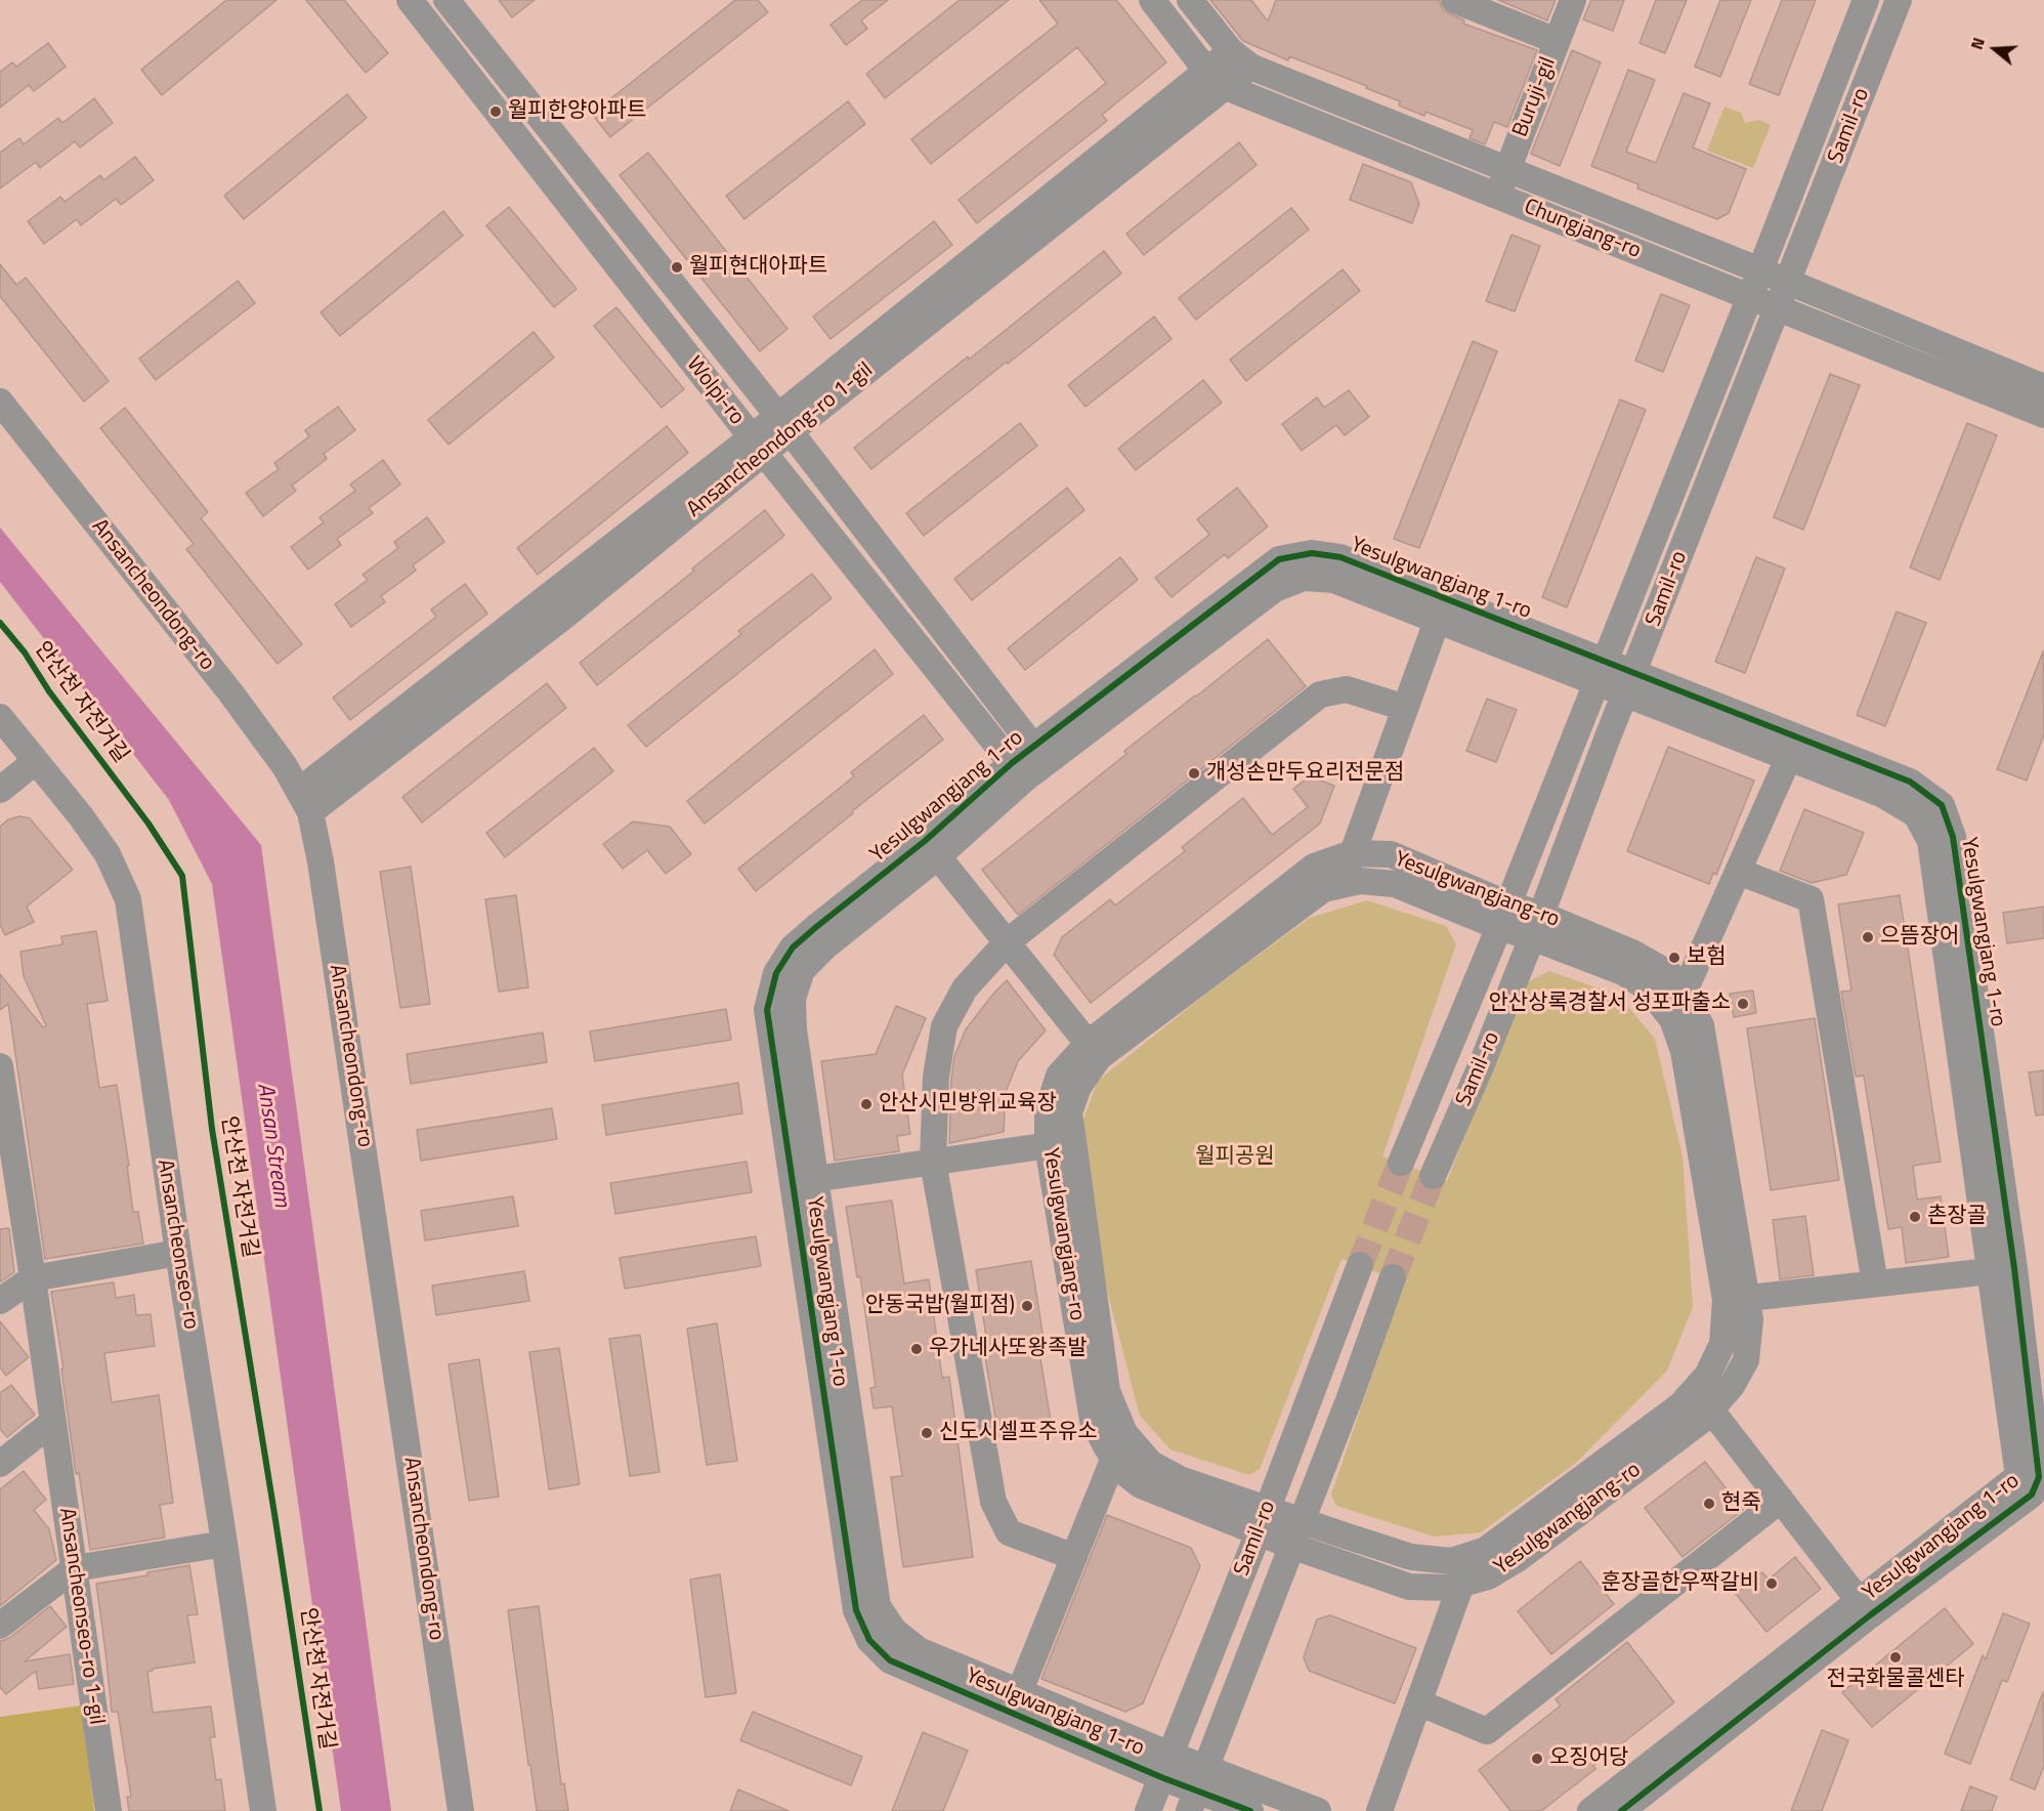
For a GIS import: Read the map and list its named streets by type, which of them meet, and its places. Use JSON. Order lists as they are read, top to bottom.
{
  "streets": {
    "street": [
      "Buruji-gil",
      "Samil-ro",
      "Chungjang-ro",
      "Wolpi-ro",
      "Ansancheondong-ro 1-gil",
      "Yesulgwangjang 1-ro",
      "Ansancheondong-ro",
      "Yesulgwangjang-ro",
      "Ansancheonseo-ro",
      "Ansancheonseo-ro 1-gil"
    ],
    "cycle path": ["안산천 자전거길"]
  },
  "crossings": [
    ["Buruji-gil", "Chungjang-ro"],
    ["Samil-ro", "Chungjang-ro"],
    ["Samil-ro", "Yesulgwangjang 1-ro"],
    ["Samil-ro", "Yesulgwangjang-ro"],
    ["Chungjang-ro", "Ansancheondong-ro 1-gil"],
    ["Wolpi-ro", "Ansancheondong-ro 1-gil"],
    ["Wolpi-ro", "Yesulgwangjang 1-ro"],
    ["Ansancheondong-ro 1-gil", "Ansancheondong-ro"]
  ],
  "water": ["Ansan Stream"],
  "parks": ["월피공원"],
  "places": [
    "월피한양아파트",
    "월피현대아파트",
    "개성손만두요리전문점",
    "으뜸장어",
    "보험",
    "안산상록경찰서 성포파출소",
    "안산시민방위교육장",
    "촌장골",
    "안동국밥(월피점)",
    "우가네사또왕족발",
    "신도시셀프주유소",
    "현죽",
    "훈장골한우짝갈비",
    "전국화물콜센타",
    "오징어당"
  ],
  "north": "left"
}
